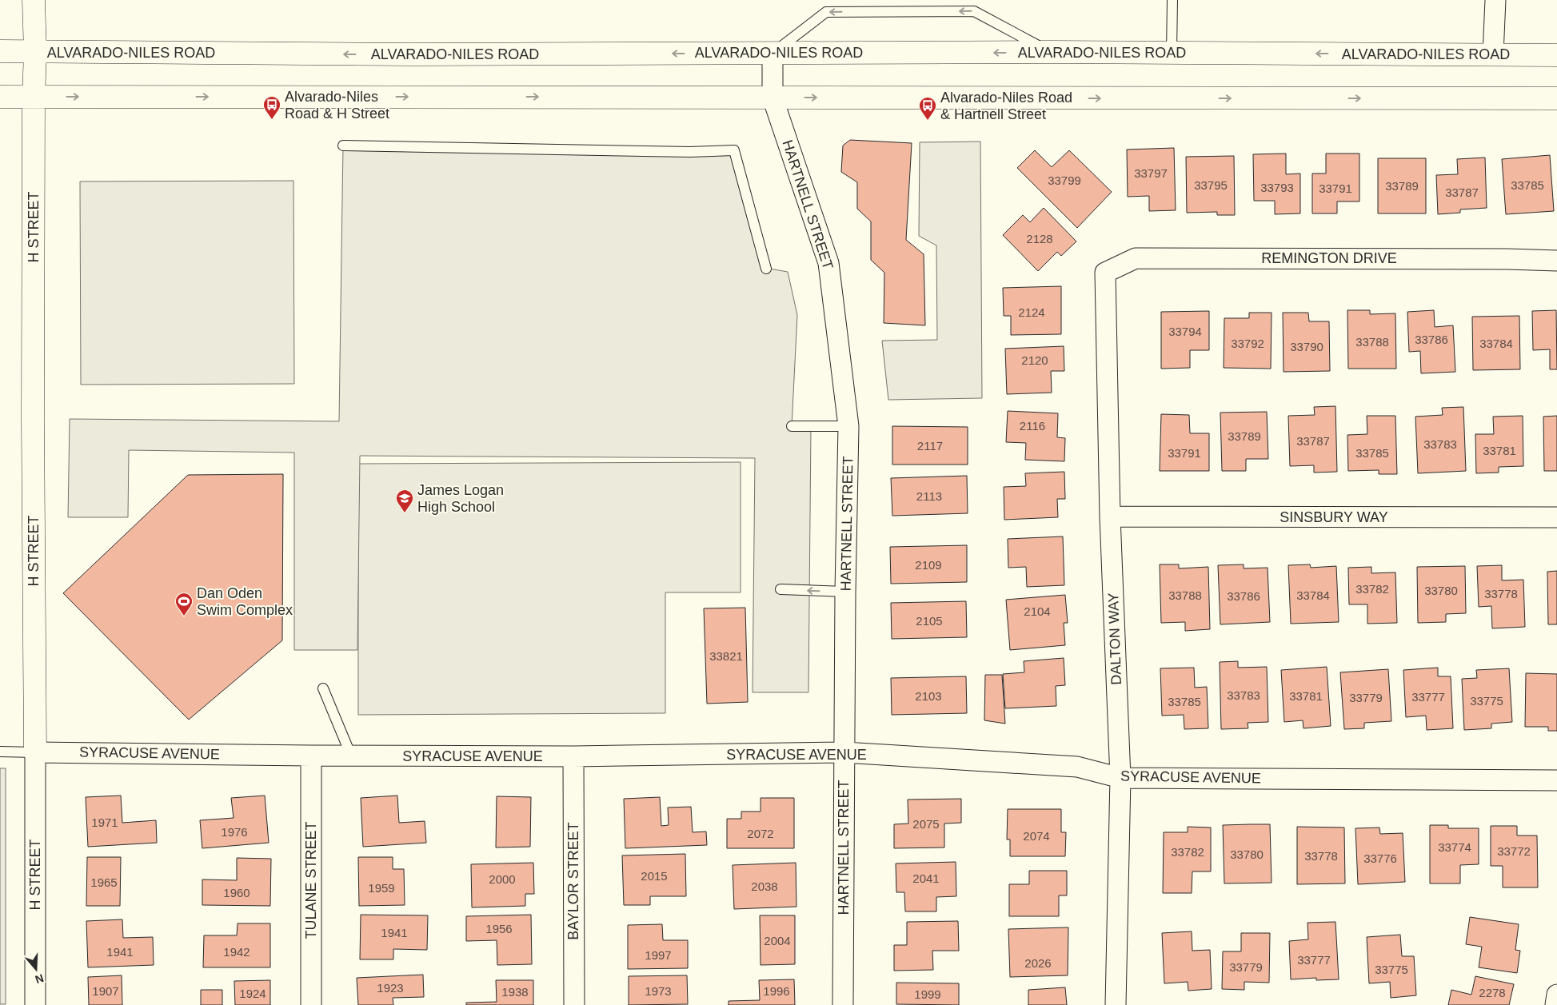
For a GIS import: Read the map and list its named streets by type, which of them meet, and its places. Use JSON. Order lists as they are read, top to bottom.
{
  "streets": {
    "main road": ["ALVARADO-NILES ROAD", "H STREET"],
    "street": [
      "HARTNELL STREET",
      "REMINGTON DRIVE",
      "SINSBURY WAY",
      "DALTON WAY",
      "SYRACUSE AVENUE",
      "TULANE STREET",
      "BAYLOR STREET"
    ]
  },
  "crossings": [
    ["ALVARADO-NILES ROAD", "HARTNELL STREET"],
    ["ALVARADO-NILES ROAD", "H STREET"],
    ["HARTNELL STREET", "SYRACUSE AVENUE"],
    ["H STREET", "SYRACUSE AVENUE"],
    ["REMINGTON DRIVE", "DALTON WAY"],
    ["SINSBURY WAY", "DALTON WAY"],
    ["DALTON WAY", "SYRACUSE AVENUE"],
    ["SYRACUSE AVENUE", "TULANE STREET"],
    ["SYRACUSE AVENUE", "BAYLOR STREET"]
  ],
  "places": {
    "bus stop": ["Alvarado-Niles Road & H Street", "Alvarado-Niles Road & Hartnell Street"],
    "school or university": ["James Logan High School"],
    "sports": ["Dan Oden Swim Complex"]
  },
  "house_numbers": [
    "33797",
    "33799",
    "33795",
    "33785",
    "33789",
    "33793",
    "33791",
    "33787",
    "2128",
    "2124",
    "33794",
    "33786",
    "33788",
    "33792",
    "33784",
    "33790",
    "2120",
    "2116",
    "33789",
    "33787",
    "33783",
    "2117",
    "33781",
    "33791",
    "33785",
    "2113",
    "2109",
    "33782",
    "33780",
    "33778",
    "33788",
    "33784",
    "33786",
    "2104",
    "2105",
    "33821",
    "33783",
    "2103",
    "33781",
    "33777",
    "33779",
    "33775",
    "33785",
    "1971",
    "2075",
    "1976",
    "2072",
    "2074",
    "33774",
    "33772",
    "33782",
    "33780",
    "33778",
    "33776",
    "2015",
    "2041",
    "2000",
    "1965",
    "2038",
    "1959",
    "1960",
    "1956",
    "1941",
    "2004",
    "1941",
    "1942",
    "1997",
    "33777",
    "2026",
    "33779",
    "33775",
    "1923",
    "1907",
    "1973",
    "1996",
    "1938",
    "2278",
    "1924",
    "1999"
  ],
  "north": "bottom"
}
